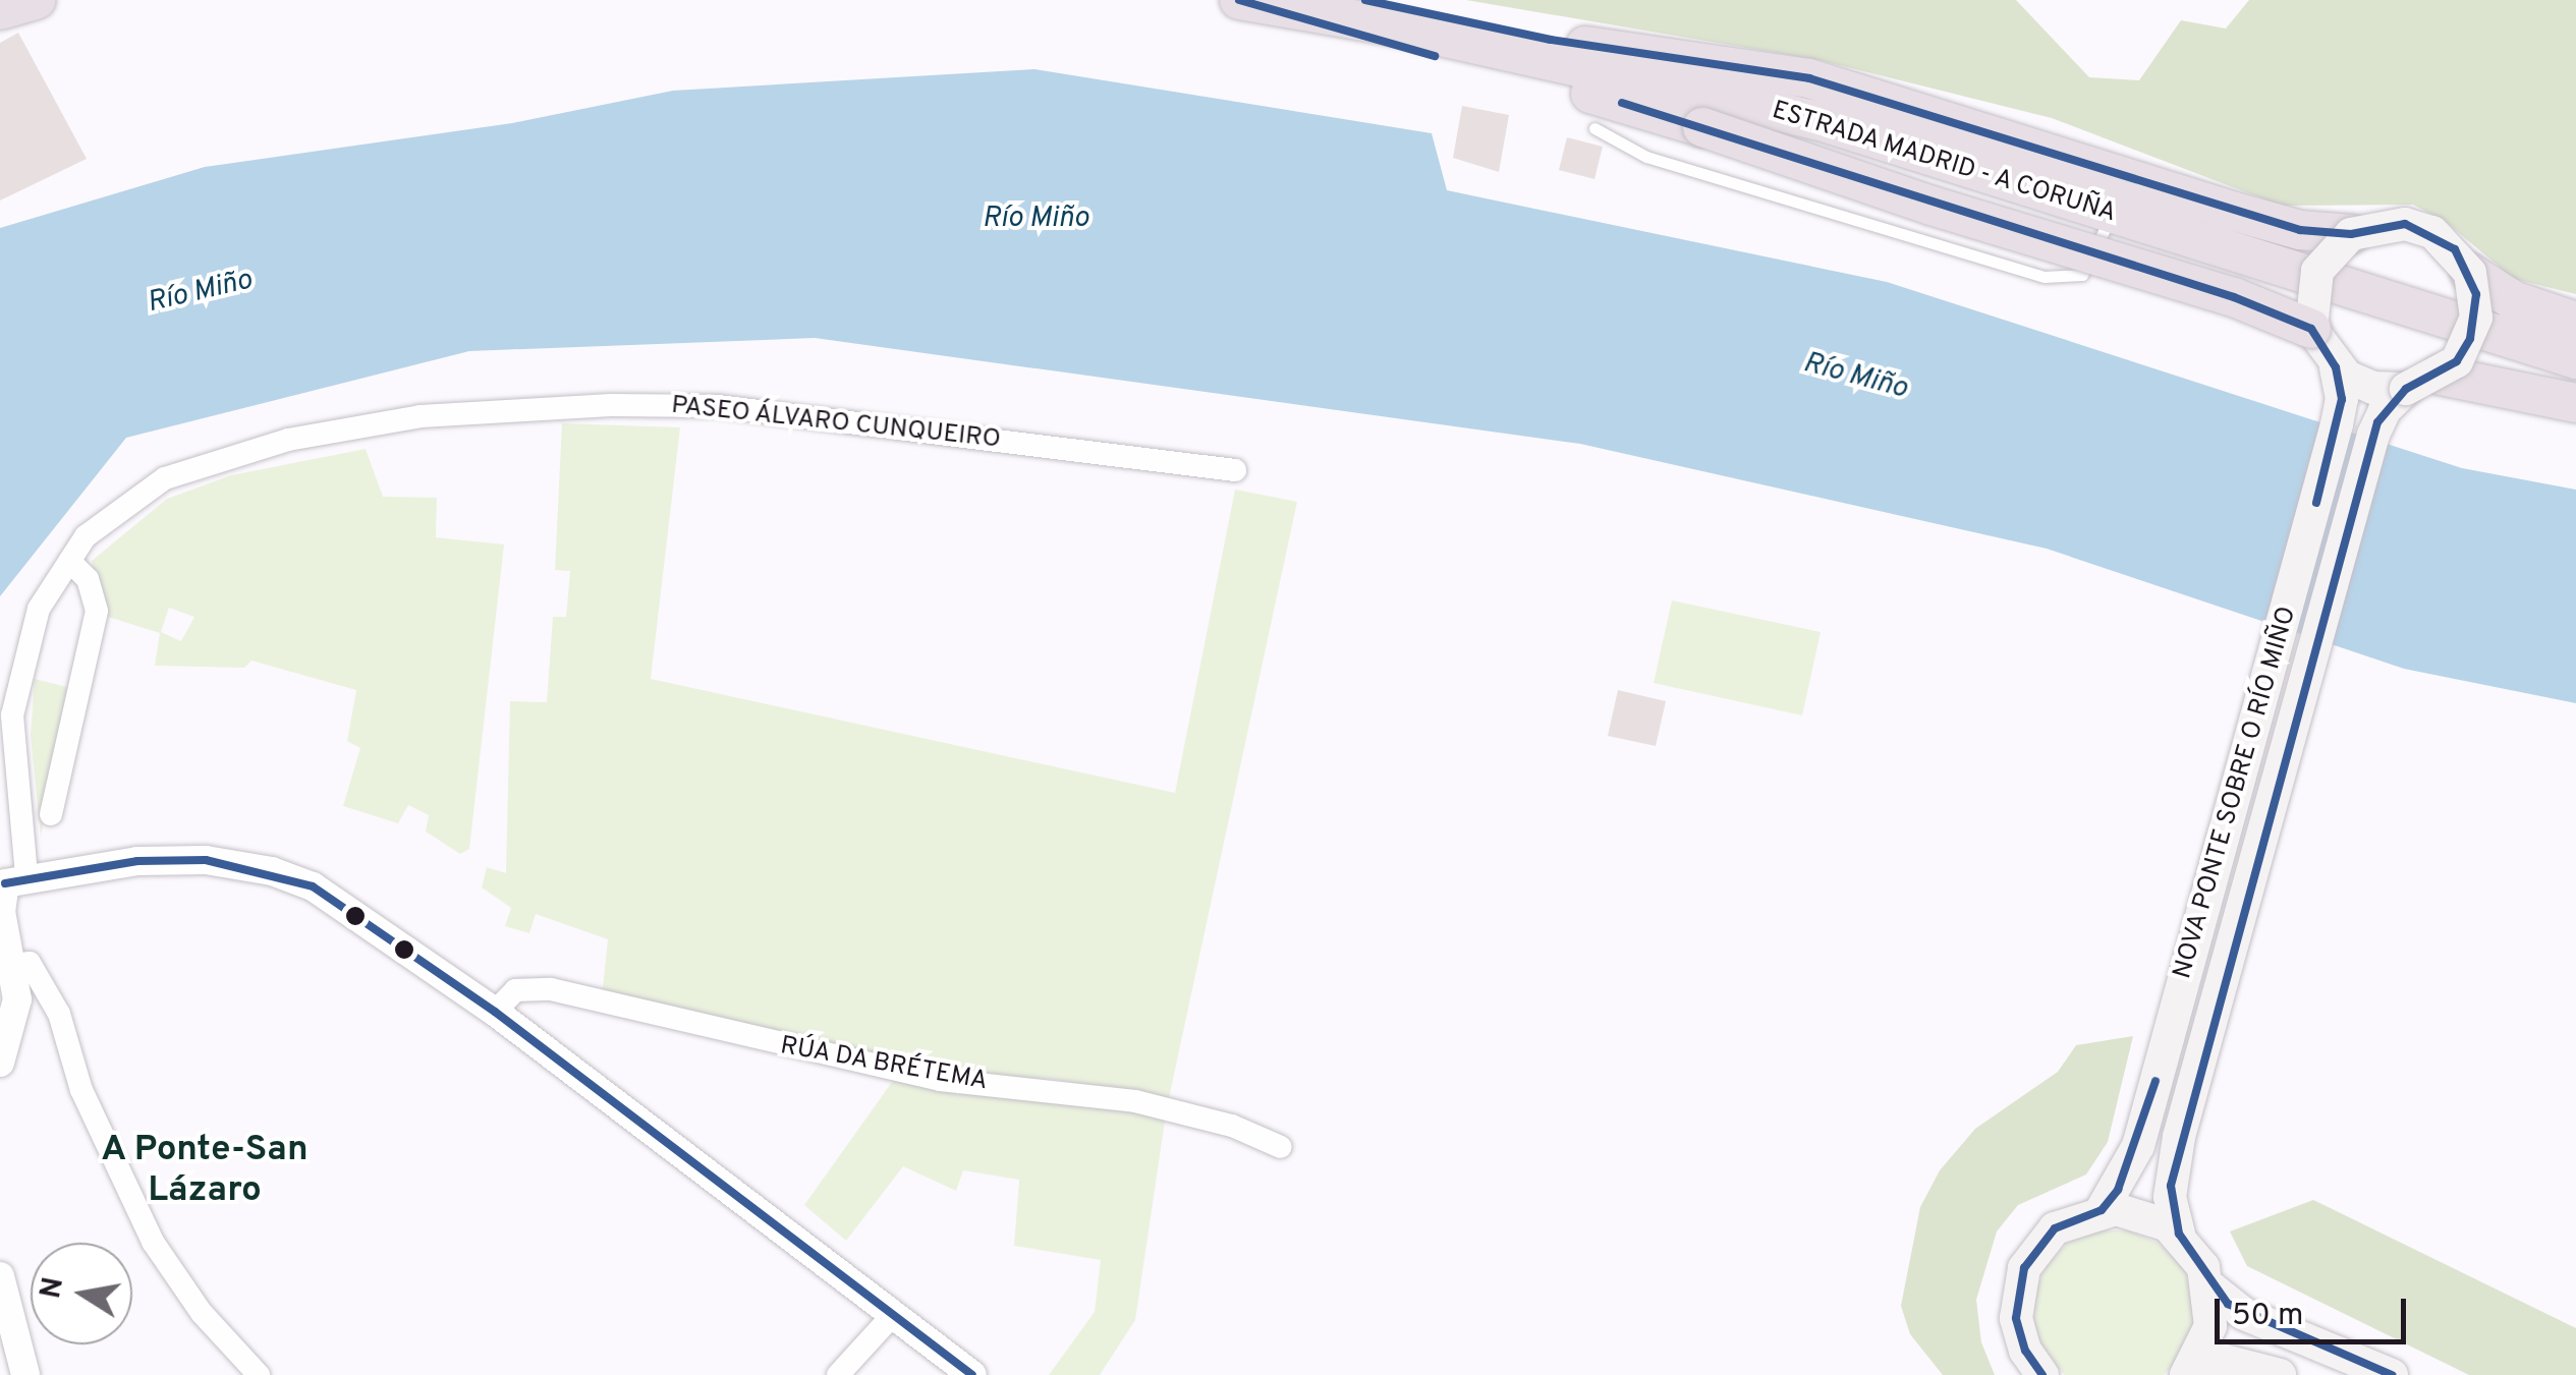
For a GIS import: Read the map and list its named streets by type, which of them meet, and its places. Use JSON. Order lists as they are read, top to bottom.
{
  "streets": {
    "highway": ["ESTRADA MADRID - A CORUÑA"],
    "main road": ["NOVA PONTE SOBRE O RÍO MIÑO"],
    "street": ["PASEO ÁLVARO CUNQUEIRO", "RÚA DA BRÉTEMA"]
  },
  "districts": ["A Ponte-San Lázaro"],
  "water": ["Río Miño"],
  "scale_bar": "50 m",
  "north": "left"
}
